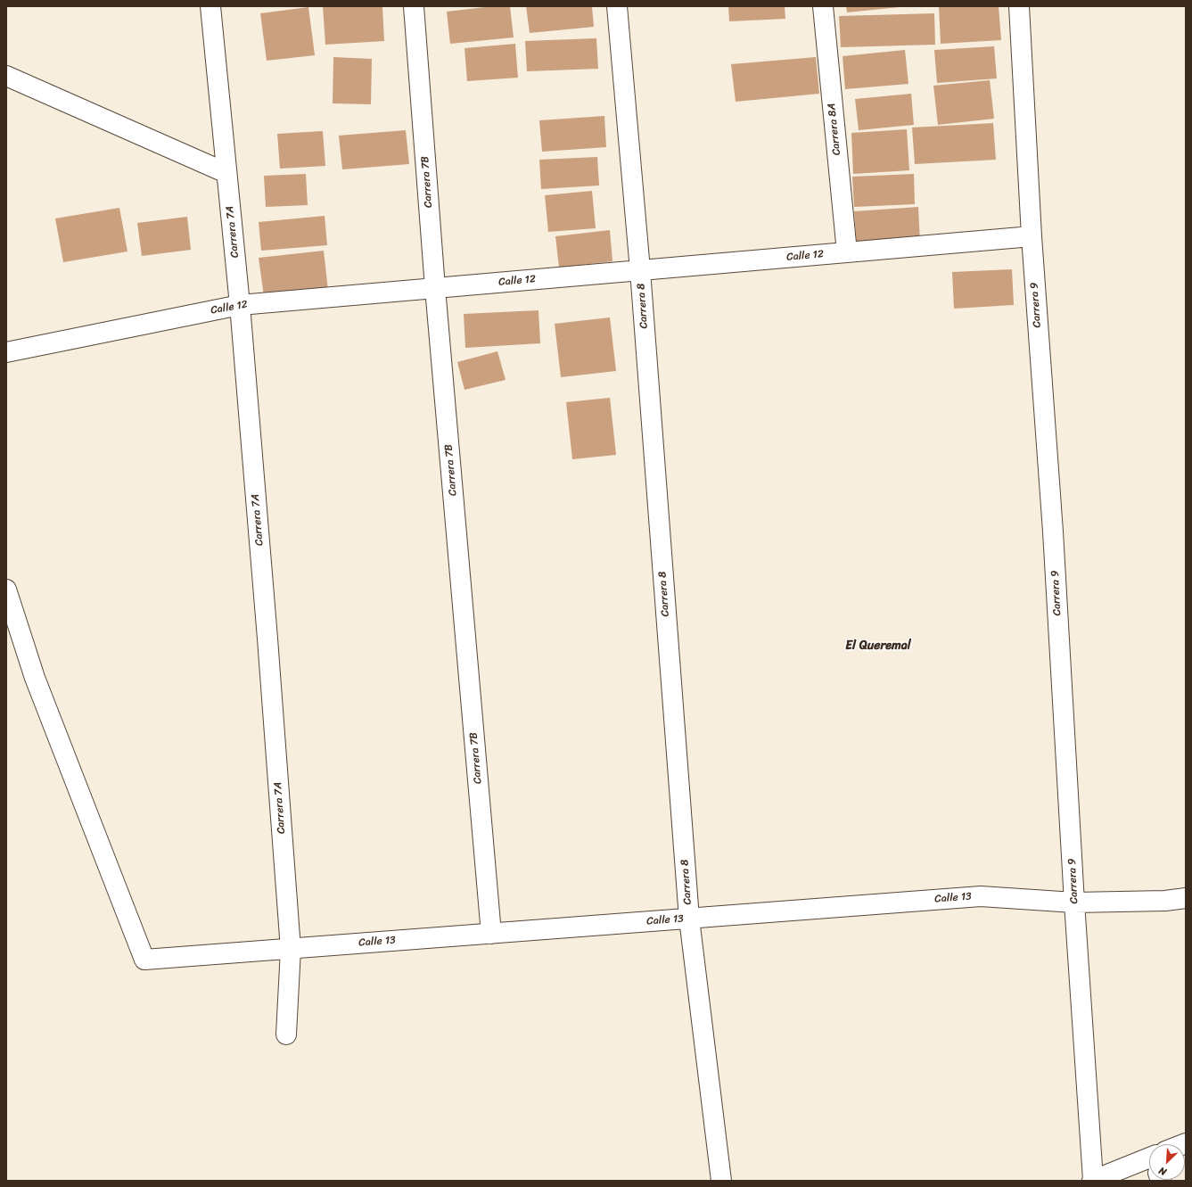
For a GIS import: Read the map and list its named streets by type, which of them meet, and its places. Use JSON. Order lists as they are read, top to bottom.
{
  "streets": {
    "street": [
      "Carrera 8A",
      "Carrera 7B",
      "Carrera 7A",
      "Calle 12",
      "Carrera 9",
      "Carrera 8",
      "Calle 13"
    ]
  },
  "crossings": [
    ["Carrera 8A", "Calle 12"],
    ["Carrera 7B", "Calle 12"],
    ["Carrera 7B", "Calle 13"],
    ["Carrera 7A", "Calle 12"],
    ["Carrera 7A", "Calle 13"],
    ["Calle 12", "Carrera 9"],
    ["Calle 12", "Carrera 8"],
    ["Carrera 9", "Calle 13"],
    ["Carrera 8", "Calle 13"]
  ],
  "districts": ["El Queremal"],
  "north": "bottom left"
}
